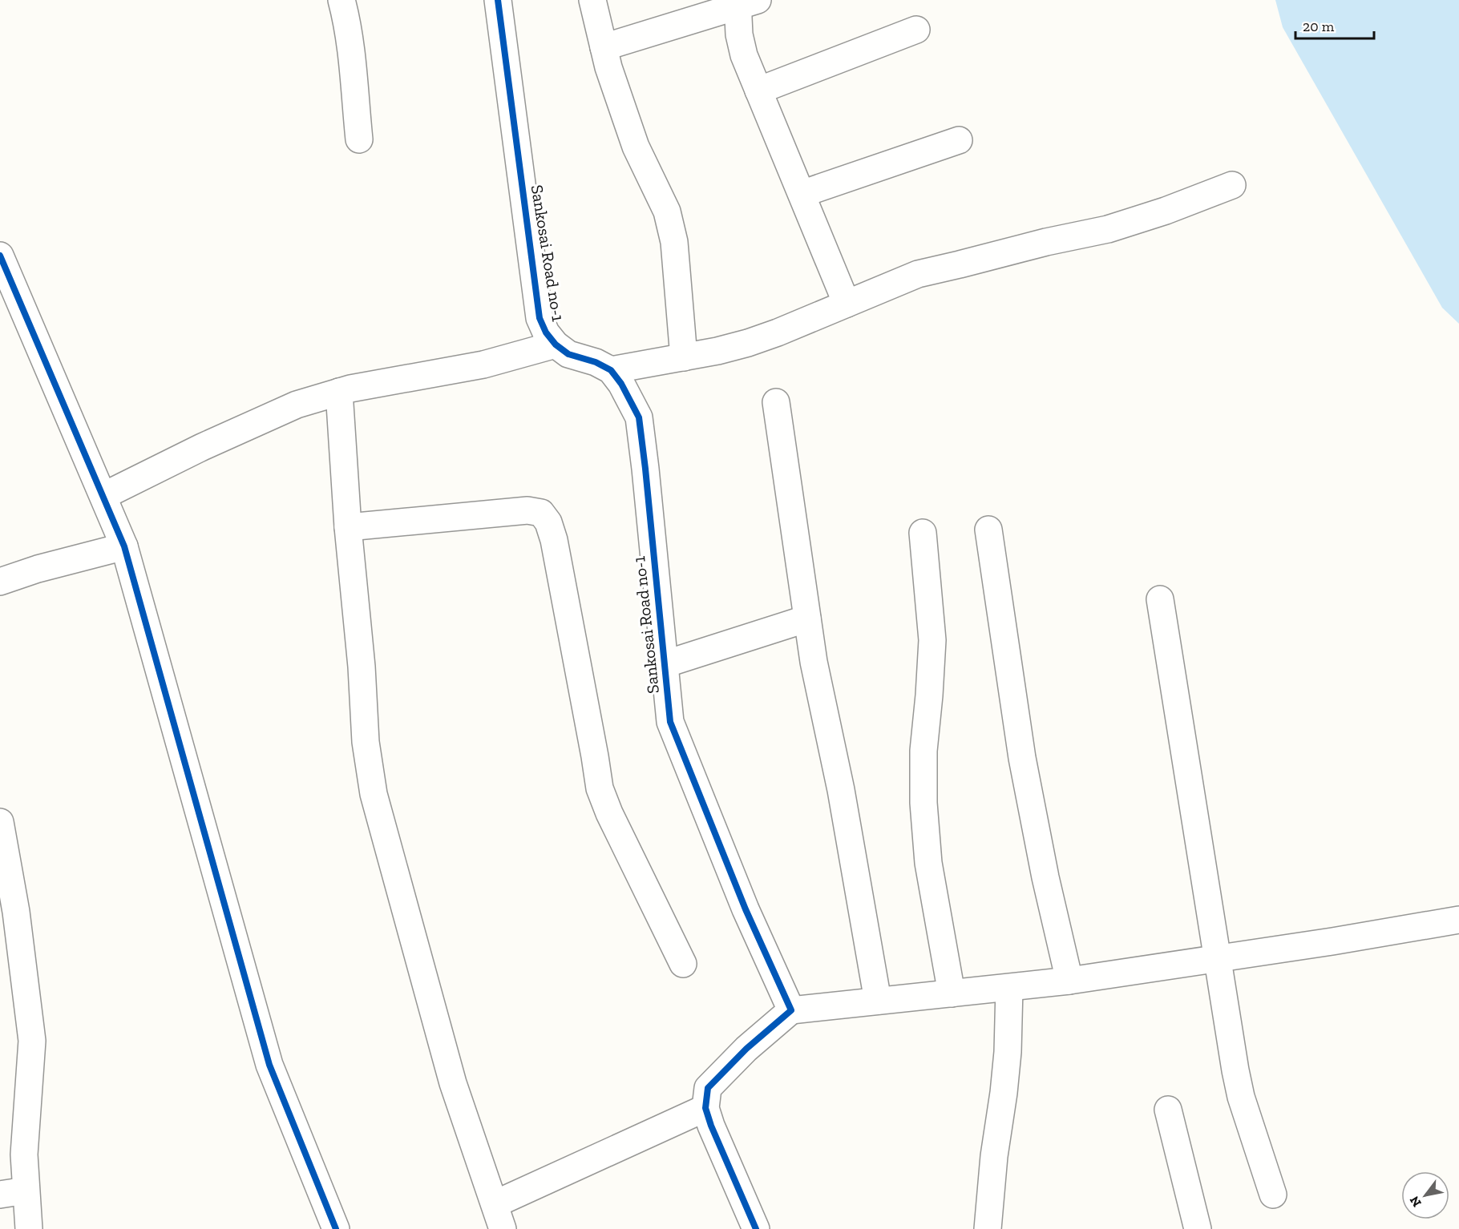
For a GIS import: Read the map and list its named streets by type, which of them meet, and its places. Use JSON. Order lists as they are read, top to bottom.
{
  "streets": {
    "street": ["Sankosai Road no-1"]
  },
  "scale_bar": "20 m",
  "north": "bottom left"
}
